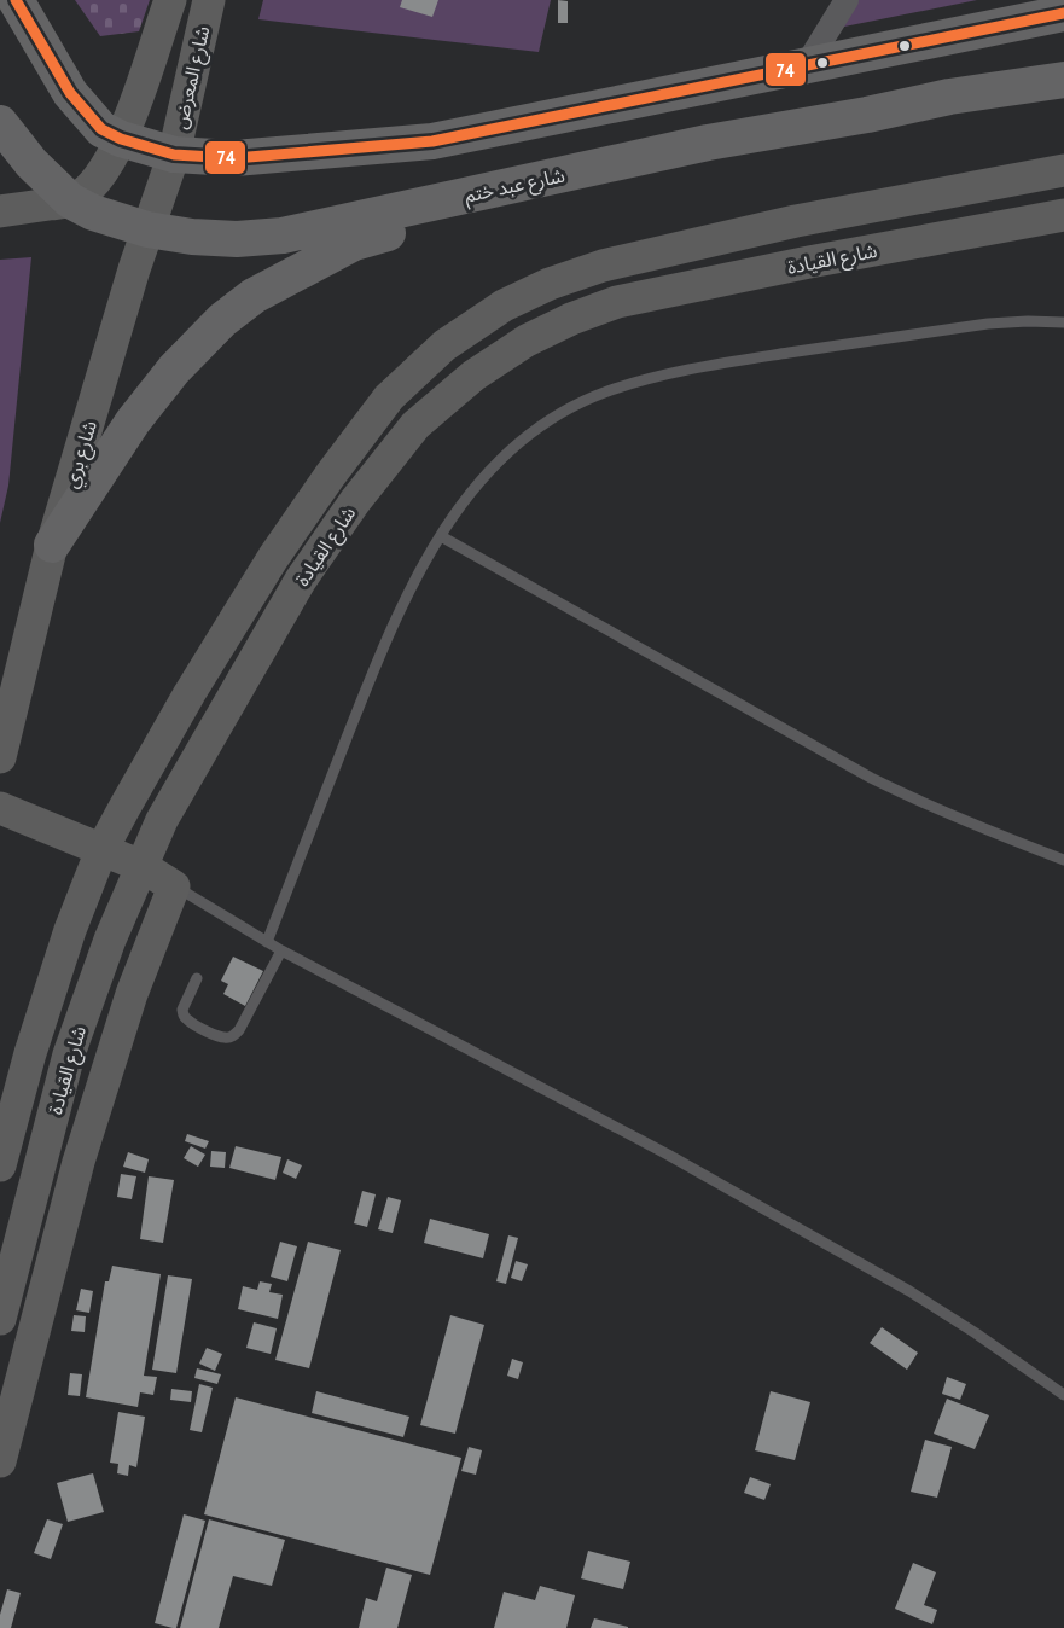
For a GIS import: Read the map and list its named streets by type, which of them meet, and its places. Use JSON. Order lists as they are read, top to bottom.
{
  "streets": {
    "main road": [
      "شارع المعرض",
      "شارع عبد ختم",
      "شارع القيادة",
      "شارع بري"
    ]
  },
  "crossings": [
    ["شارع المعرض", "شارع عبد ختم"],
    ["شارع المعرض", "شارع بري"],
    ["شارع عبد ختم", "شارع بري"]
  ],
  "lines": ["transit line 74"]
}
